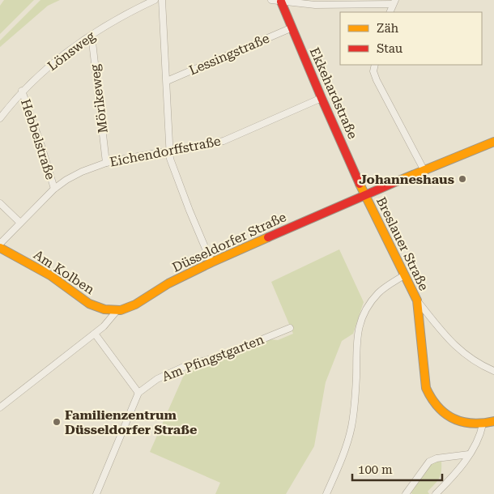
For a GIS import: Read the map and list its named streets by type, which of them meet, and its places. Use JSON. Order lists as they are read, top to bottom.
{
  "streets": {
    "street": [
      "Lönsweg",
      "Lessingstraße",
      "Ekkehardstraße",
      "Mörikeweg",
      "Hebbelstraße",
      "Eichendorffstraße",
      "Düsseldorfer Straße",
      "Breslauer Straße",
      "Am Kolben",
      "Am Pfingstgarten"
    ]
  },
  "crossings": [
    ["Lönsweg", "Mörikeweg"],
    ["Lönsweg", "Hebbelstraße"],
    ["Lessingstraße", "Ekkehardstraße"],
    ["Ekkehardstraße", "Eichendorffstraße"],
    ["Ekkehardstraße", "Düsseldorfer Straße"],
    ["Ekkehardstraße", "Breslauer Straße"],
    ["Mörikeweg", "Eichendorffstraße"],
    ["Hebbelstraße", "Eichendorffstraße"],
    ["Düsseldorfer Straße", "Breslauer Straße"],
    ["Düsseldorfer Straße", "Am Kolben"]
  ],
  "places": ["Johanneshaus", "Familienzentrum Düsseldorfer Straße"],
  "legend": ["Zäh", "Stau"],
  "scale_bar": "100 m"
}
